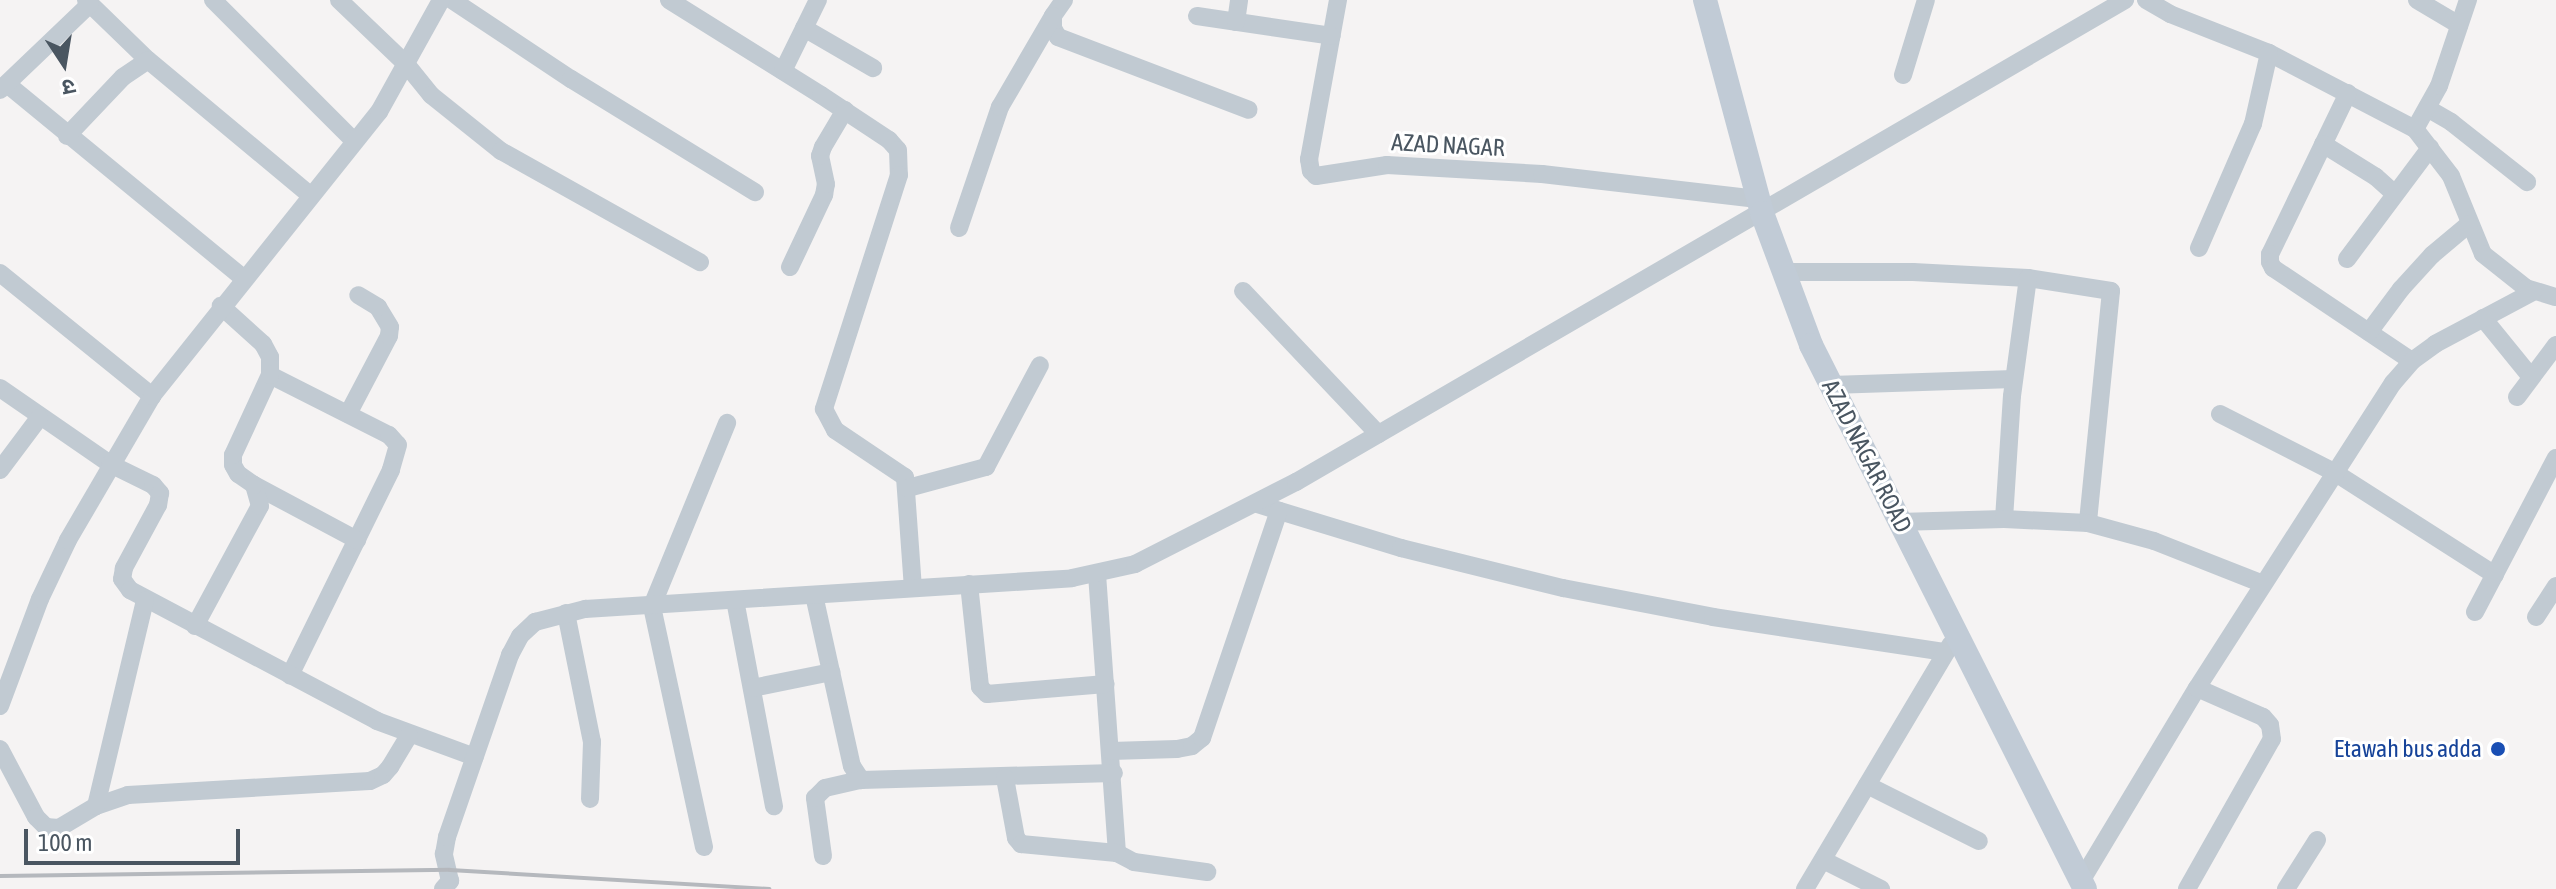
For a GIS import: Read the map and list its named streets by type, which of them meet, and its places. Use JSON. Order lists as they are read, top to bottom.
{
  "streets": {
    "street": ["AZAD NAGAR", "AZAD NAGAR ROAD"]
  },
  "crossings": [
    ["AZAD NAGAR", "AZAD NAGAR ROAD"]
  ],
  "places": ["Etawah bus adda"],
  "scale_bar": "100 m",
  "north": "bottom"
}
